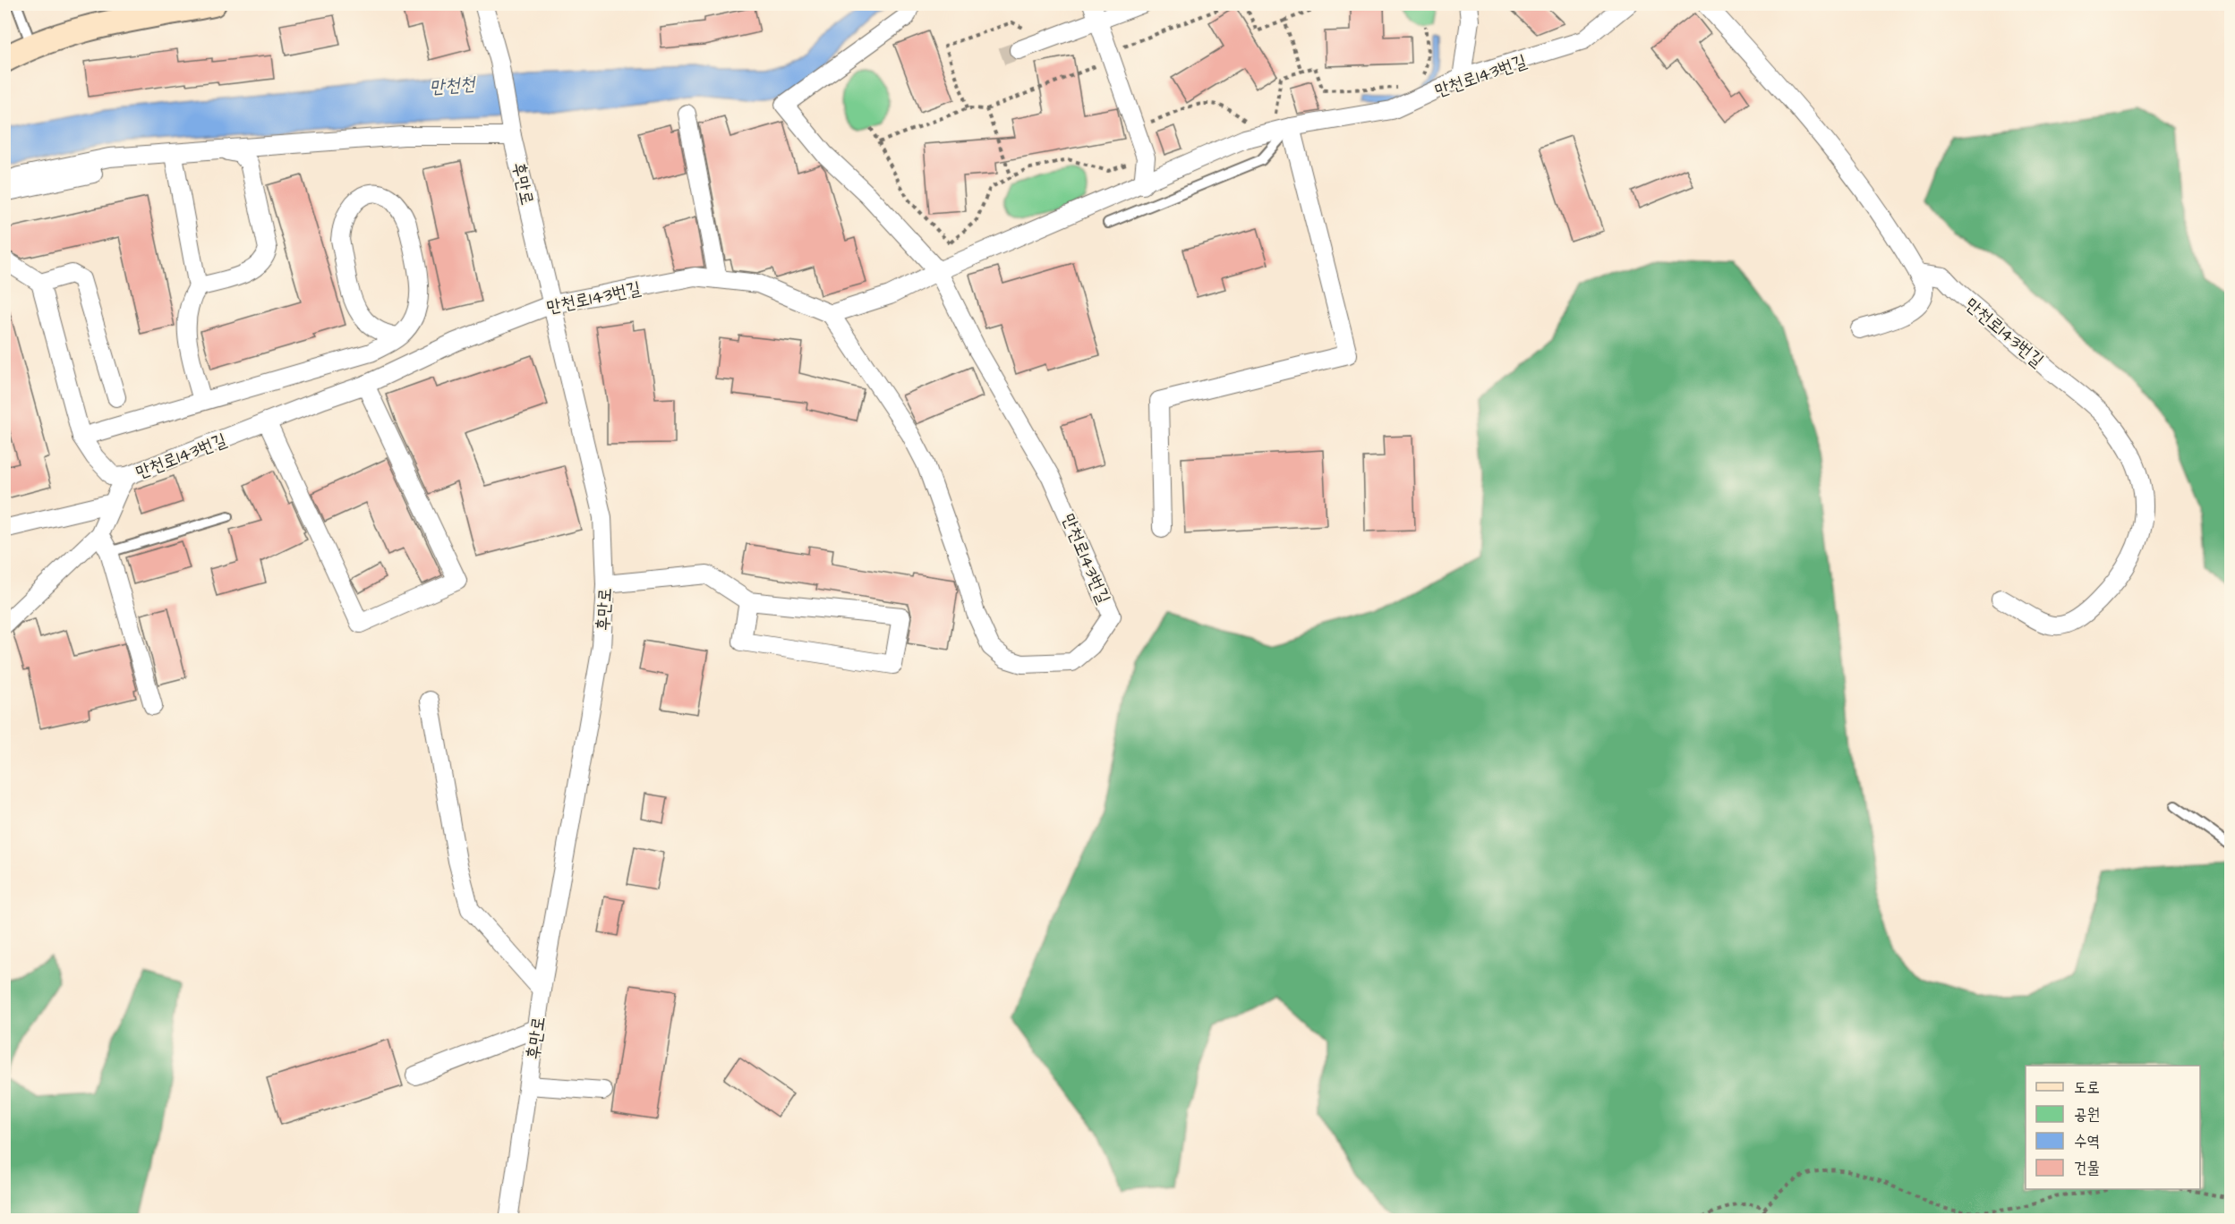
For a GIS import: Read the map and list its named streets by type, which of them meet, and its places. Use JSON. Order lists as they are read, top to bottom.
{
  "streets": {
    "street": ["만천로143번길", "후만로"]
  },
  "crossings": [
    ["만천로143번길", "후만로"]
  ],
  "water": ["만천천"],
  "legend": [
    "도로",
    "공원",
    "수역",
    "건물"
  ]
}
